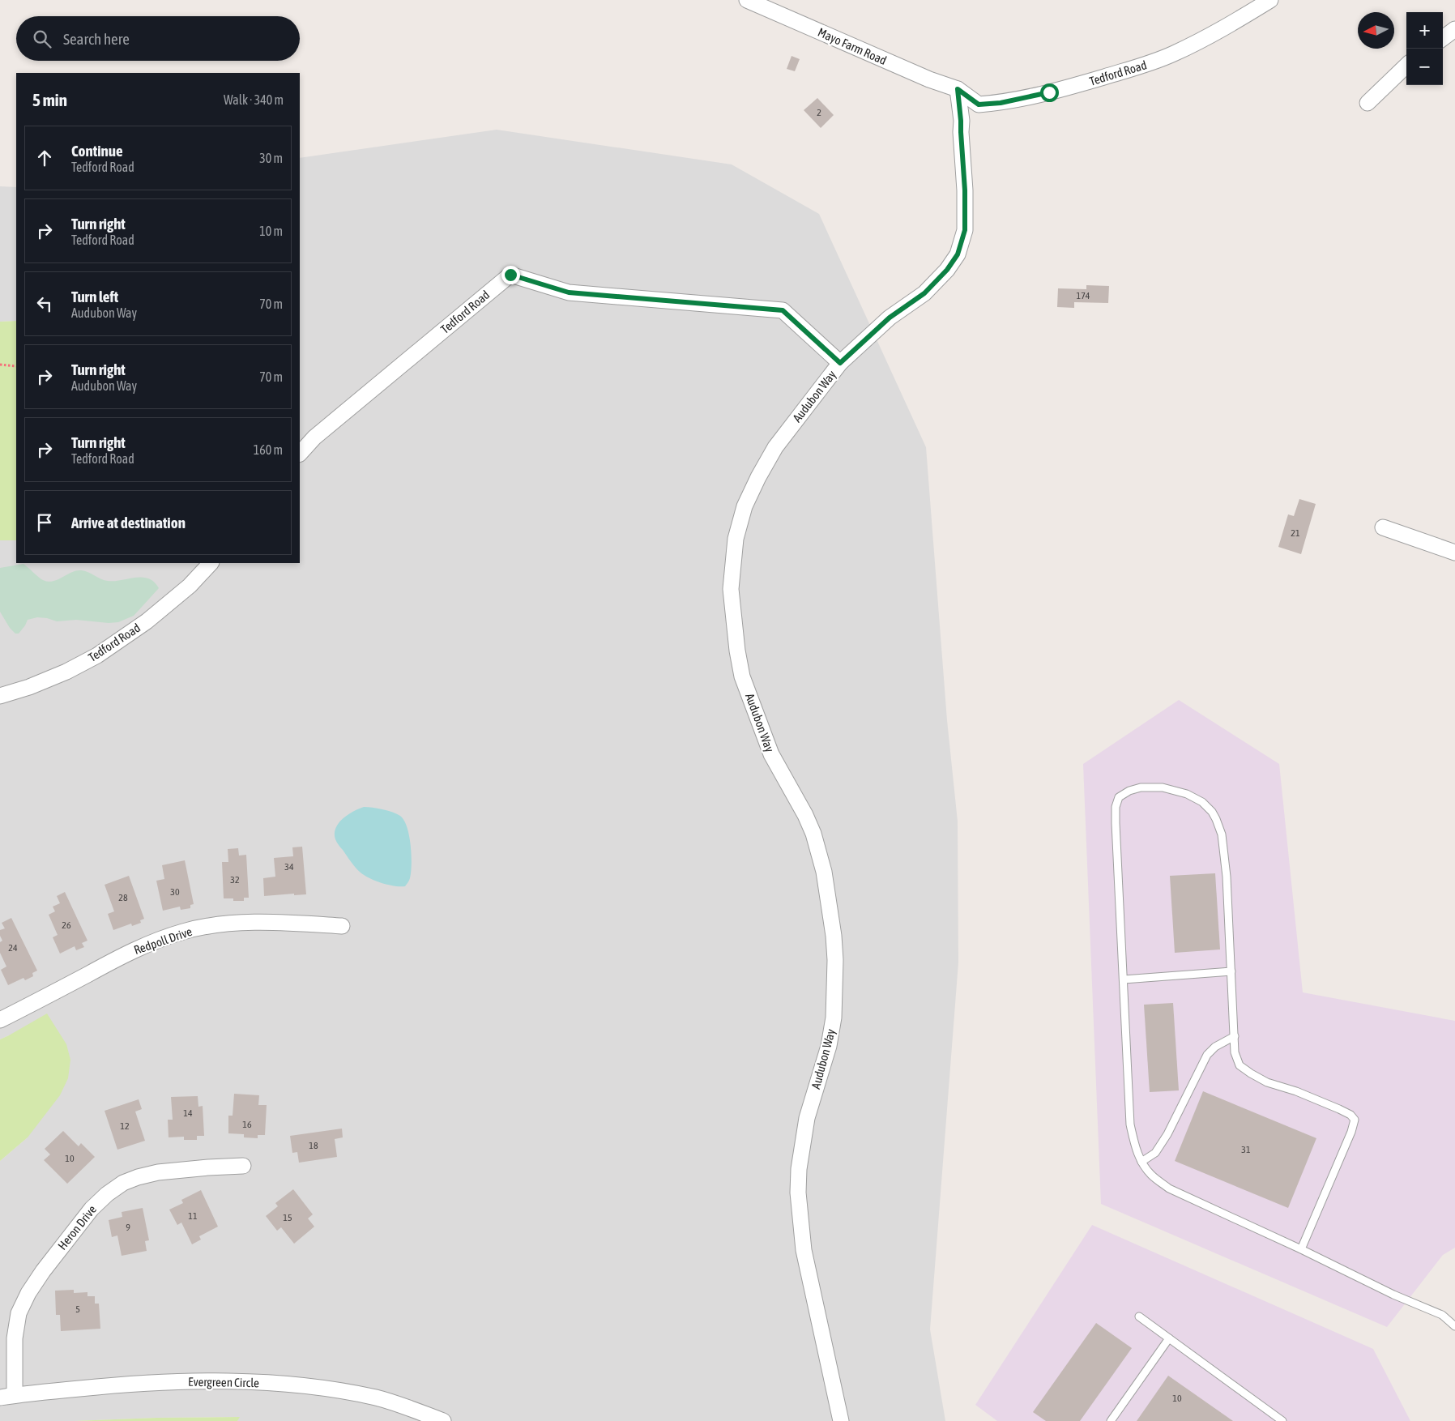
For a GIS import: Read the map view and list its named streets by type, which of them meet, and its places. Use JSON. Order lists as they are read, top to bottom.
{
  "streets": {
    "street": [
      "Mayo Farm Road",
      "Tedford Road",
      "Audubon Way",
      "Redpoll Drive",
      "Heron Drive",
      "Evergreen Circle"
    ]
  },
  "crossings": [
    ["Mayo Farm Road", "Tedford Road"],
    ["Mayo Farm Road", "Audubon Way"],
    ["Tedford Road", "Audubon Way"],
    ["Heron Drive", "Evergreen Circle"]
  ],
  "house_numbers": [
    "2",
    "174",
    "21",
    "34",
    "32",
    "30",
    "28",
    "26",
    "24",
    "14",
    "16",
    "12",
    "18",
    "31",
    "10",
    "11",
    "15",
    "9",
    "5",
    "10"
  ],
  "north": "left",
  "page": {
    "map_buttons": ["+", "−"],
    "search": "Search here",
    "heading": ["5 min", "Walk · 340 m"],
    "list": [
      ["Continue", "Tedford Road", "30 m"],
      ["Turn right", "Tedford Road", "10 m"],
      ["Turn left", "Audubon Way", "70 m"],
      ["Turn right", "Audubon Way", "70 m"],
      ["Turn right", "Tedford Road", "160 m"],
      "Arrive at destination"
    ]
  }
}
